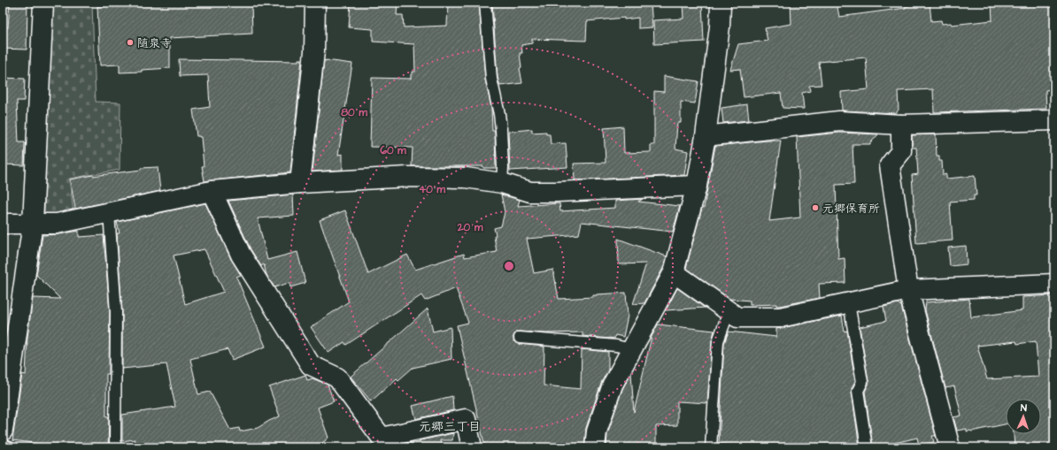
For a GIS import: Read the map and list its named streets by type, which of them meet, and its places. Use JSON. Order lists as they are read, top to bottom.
{
  "districts": ["元郷三丁目"],
  "places": ["随泉寺", "元郷保育所"],
  "north": "top",
  "rings": [
    "80 m",
    "60 m",
    "40 m",
    "20 m"
  ]
}
